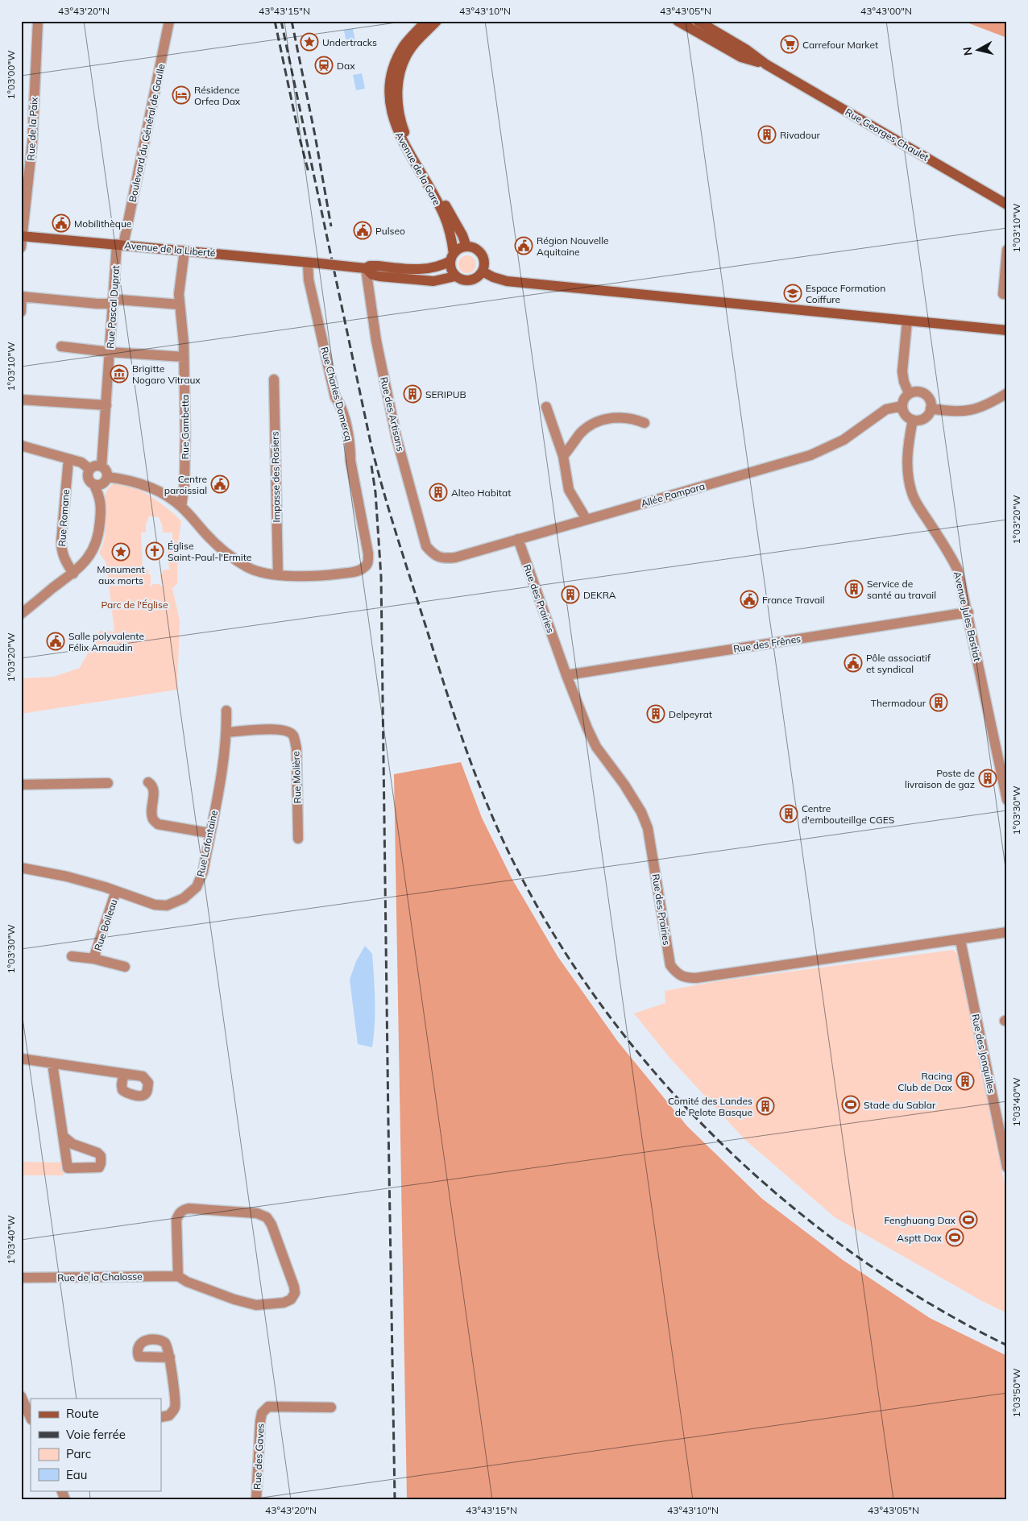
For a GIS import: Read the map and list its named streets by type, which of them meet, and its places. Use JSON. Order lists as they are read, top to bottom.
{
  "streets": {
    "main road": ["Rue Georges Chaulet", "Avenue de la Gare", "Avenue de la Liberté"],
    "street": [
      "Rue de la Paix",
      "Boulevard du Général de Gaulle",
      "Rue Pascal Duprat",
      "Rue Charles Domercq",
      "Rue des Artisans",
      "Rue Gambetta",
      "Impasse des Rosiers",
      "Allée Pampara",
      "Rue Romane",
      "Rue des Prairies",
      "Avenue Jules Bastiat",
      "Rue des Frênes",
      "Rue Molière",
      "Rue Lafontaine",
      "Rue Boileau",
      "Rue des Jonquilles",
      "Rue de la Chalosse",
      "Rue des Gaves"
    ]
  },
  "crossings": [
    ["Rue de la Paix", "Avenue de la Liberté"],
    ["Boulevard du Général de Gaulle", "Avenue de la Liberté"],
    ["Boulevard du Général de Gaulle", "Rue Pascal Duprat"],
    ["Avenue de la Liberté", "Rue Pascal Duprat"],
    ["Avenue de la Liberté", "Rue Charles Domercq"],
    ["Avenue de la Liberté", "Rue des Artisans"],
    ["Avenue de la Liberté", "Rue Gambetta"],
    ["Rue Charles Domercq", "Impasse des Rosiers"],
    ["Rue des Artisans", "Allée Pampara"],
    ["Allée Pampara", "Rue des Prairies"],
    ["Allée Pampara", "Avenue Jules Bastiat"],
    ["Rue des Prairies", "Rue des Frênes"],
    ["Rue des Prairies", "Rue des Jonquilles"],
    ["Avenue Jules Bastiat", "Rue des Frênes"],
    ["Rue Molière", "Rue Lafontaine"],
    ["Rue Lafontaine", "Rue Boileau"]
  ],
  "parks": ["Parc de l'Église"],
  "places": {
    "place": ["Undertracks", "Monument aux morts"],
    "supermarket": ["Carrefour Market"],
    "station": ["Dax"],
    "hotel": ["Résidence Orfea Dax"],
    "building": [
      "Rivadour",
      "SERIPUB",
      "Alteo Habitat",
      "Service de santé au travail",
      "DEKRA",
      "Thermadour",
      "Delpeyrat",
      "Poste de livraison de gaz",
      "Centre d'embouteillge CGES",
      "Racing Club de Dax",
      "Comité des Landes de Pelote Basque"
    ],
    "public building": [
      "Mobilithèque",
      "Pulseo",
      "Région Nouvelle Aquitaine",
      "Centre paroissial",
      "France Travail",
      "Salle polyvalente Félix Arnaudin",
      "Pôle associatif et syndical"
    ],
    "school or university": ["Espace Formation Coiffure"],
    "museum": ["Brigitte Nogaro Vitraux"],
    "church": ["Église Saint-Paul-l'Ermite"],
    "sports": ["Stade du Sablar", "Fenghuang Dax", "Asptt Dax"]
  },
  "legend": [
    "Route",
    "Voie ferrée",
    "Parc",
    "Eau"
  ],
  "north": "left",
  "coordinates": [
    "43°43'20\"N",
    "43°43'15\"N",
    "43°43'10\"N",
    "43°43'05\"N",
    "43°43'00\"N",
    "1°03'00\"W",
    "1°03'10\"W",
    "1°03'20\"W",
    "1°03'30\"W",
    "1°03'40\"W",
    "1°03'50\"W"
  ]
}
